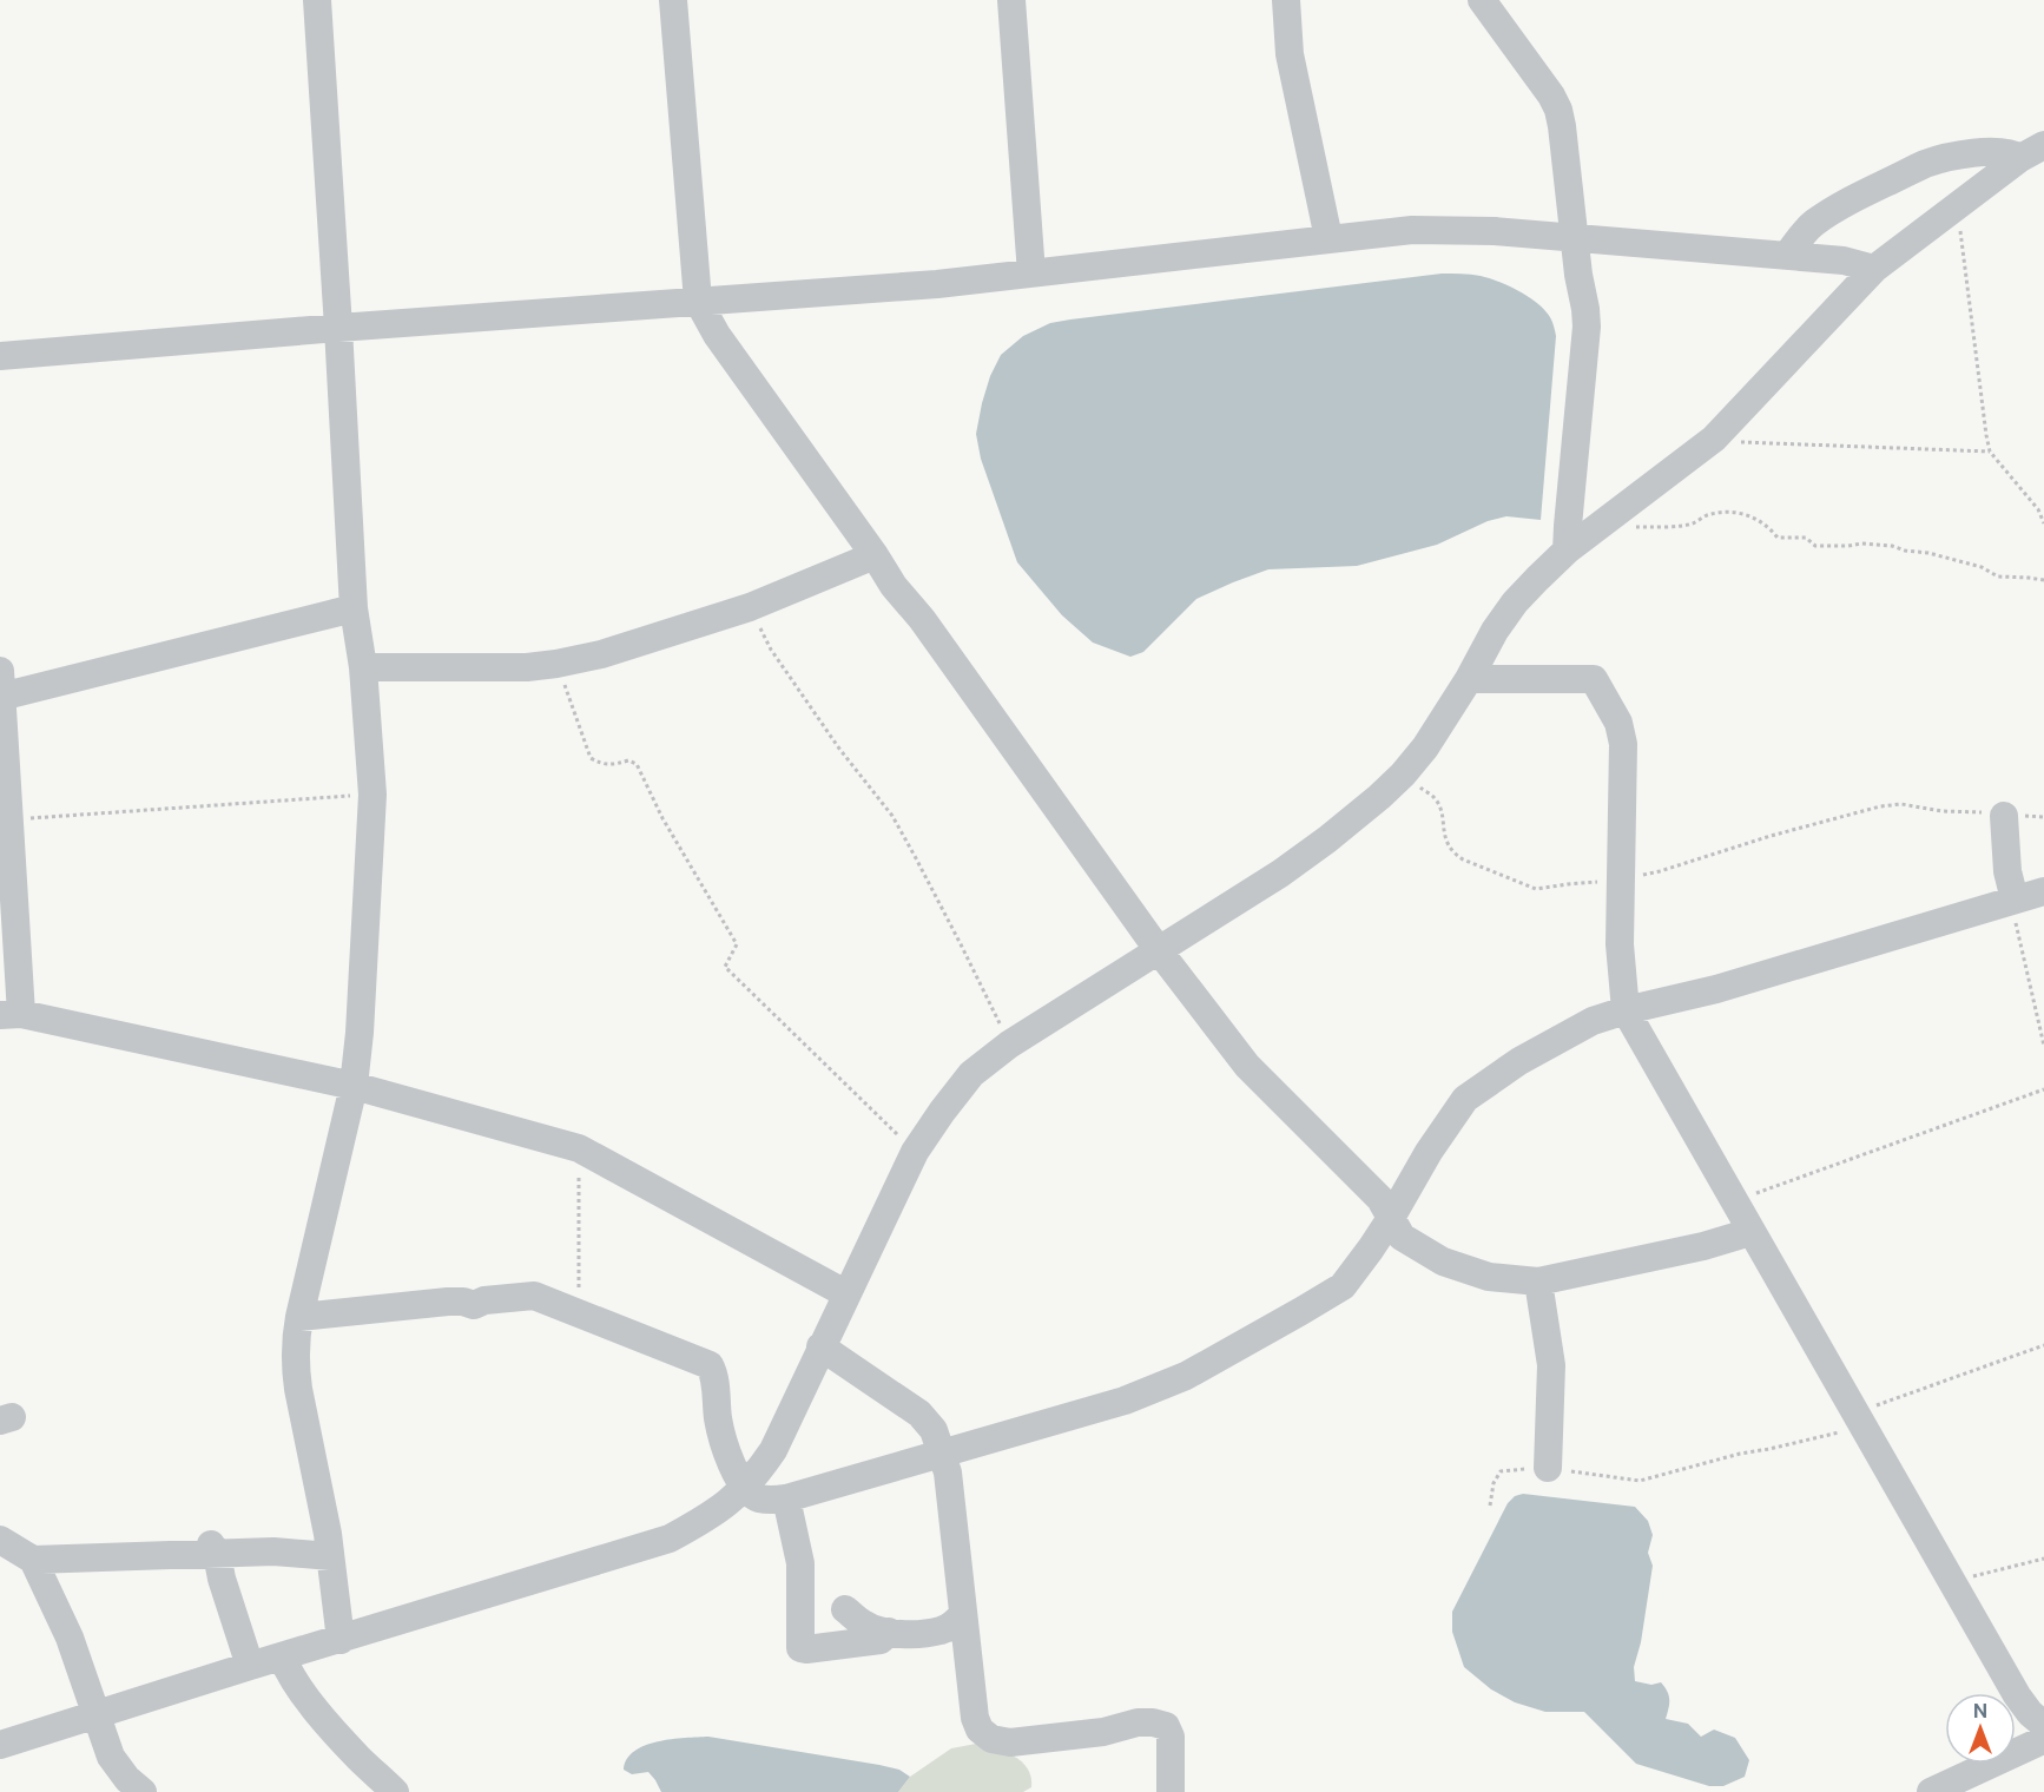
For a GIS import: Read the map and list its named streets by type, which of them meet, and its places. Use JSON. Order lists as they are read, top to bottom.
{
  "north": "top"
}
